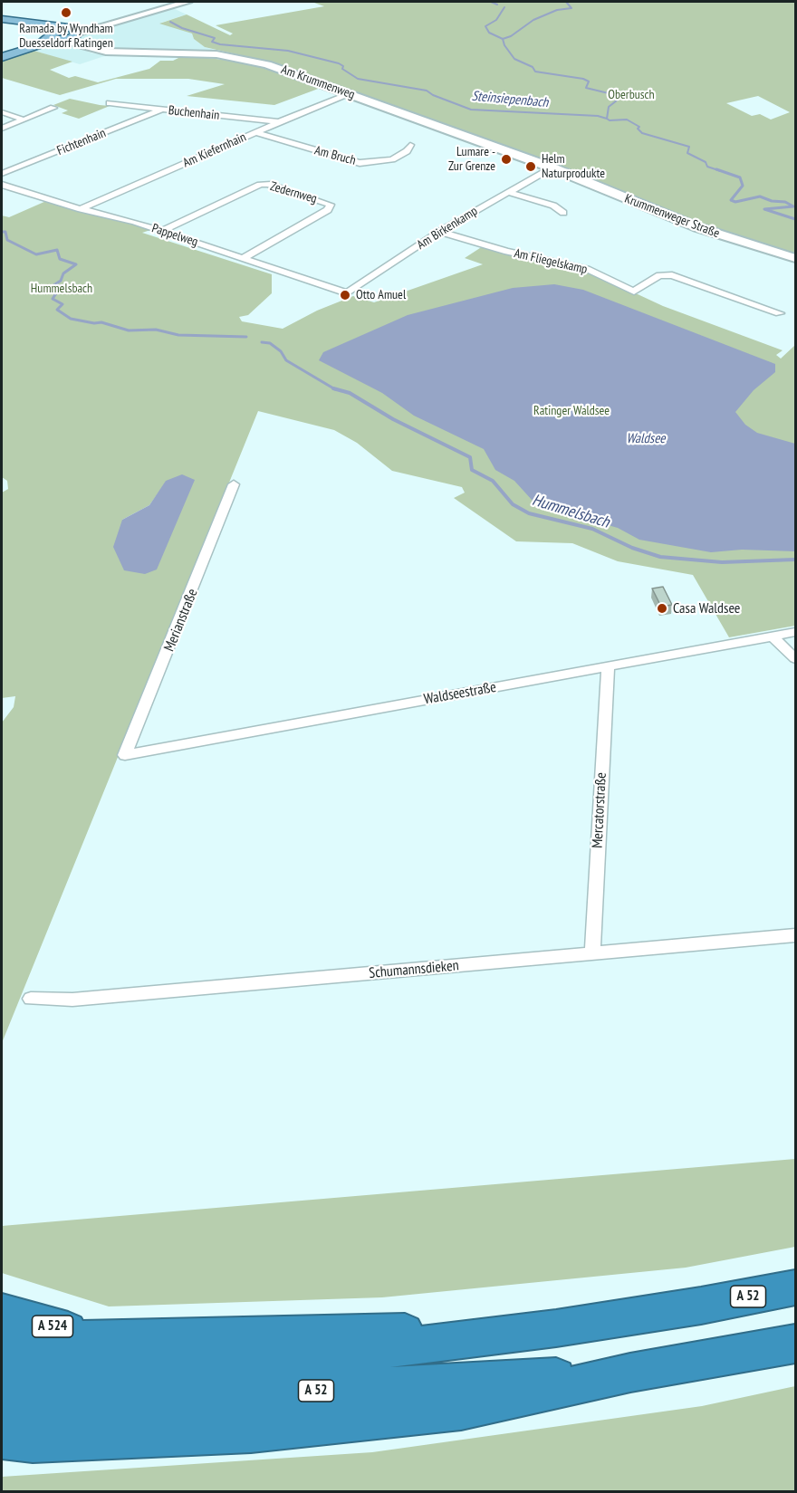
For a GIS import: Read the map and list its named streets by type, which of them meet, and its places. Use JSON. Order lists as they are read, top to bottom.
{
  "streets": {
    "highway": ["A 52", "A 524"],
    "main road": ["Am Krummenweg", "Krummenweger Straße"],
    "street": [
      "Buchenhain",
      "Fichtenhain",
      "Am Kiefernhain",
      "Am Bruch",
      "Zedernweg",
      "Am Birkenkamp",
      "Pappelweg",
      "Am Fliegelskamp",
      "Merianstraße",
      "Waldseestraße",
      "Mercatorstraße",
      "Schumannsdieken"
    ]
  },
  "crossings": [
    ["Am Krummenweg", "Am Kiefernhain"],
    ["Am Krummenweg", "Krummenweger Straße"],
    ["Am Krummenweg", "Am Birkenkamp"],
    ["Buchenhain", "Fichtenhain"],
    ["Buchenhain", "Am Kiefernhain"],
    ["Am Kiefernhain", "Am Bruch"],
    ["Am Kiefernhain", "Pappelweg"],
    ["Zedernweg", "Pappelweg"],
    ["Krummenweger Straße", "Am Birkenkamp"],
    ["Am Birkenkamp", "Pappelweg"],
    ["Am Birkenkamp", "Am Fliegelskamp"],
    ["Merianstraße", "Waldseestraße"],
    ["Waldseestraße", "Mercatorstraße"],
    ["Mercatorstraße", "Schumannsdieken"]
  ],
  "water": ["Steinsiepenbach", "Waldsee", "Hummelsbach"],
  "parks": ["Oberbusch", "Hummelsbach", "Ratinger Waldsee"],
  "places": [
    "Ramada by Wyndham Duesseldorf Ratingen",
    "Lumare - Zur Grenze",
    "Helm Naturprodukte",
    "Otto Amuel",
    "Casa Waldsee"
  ]
}
